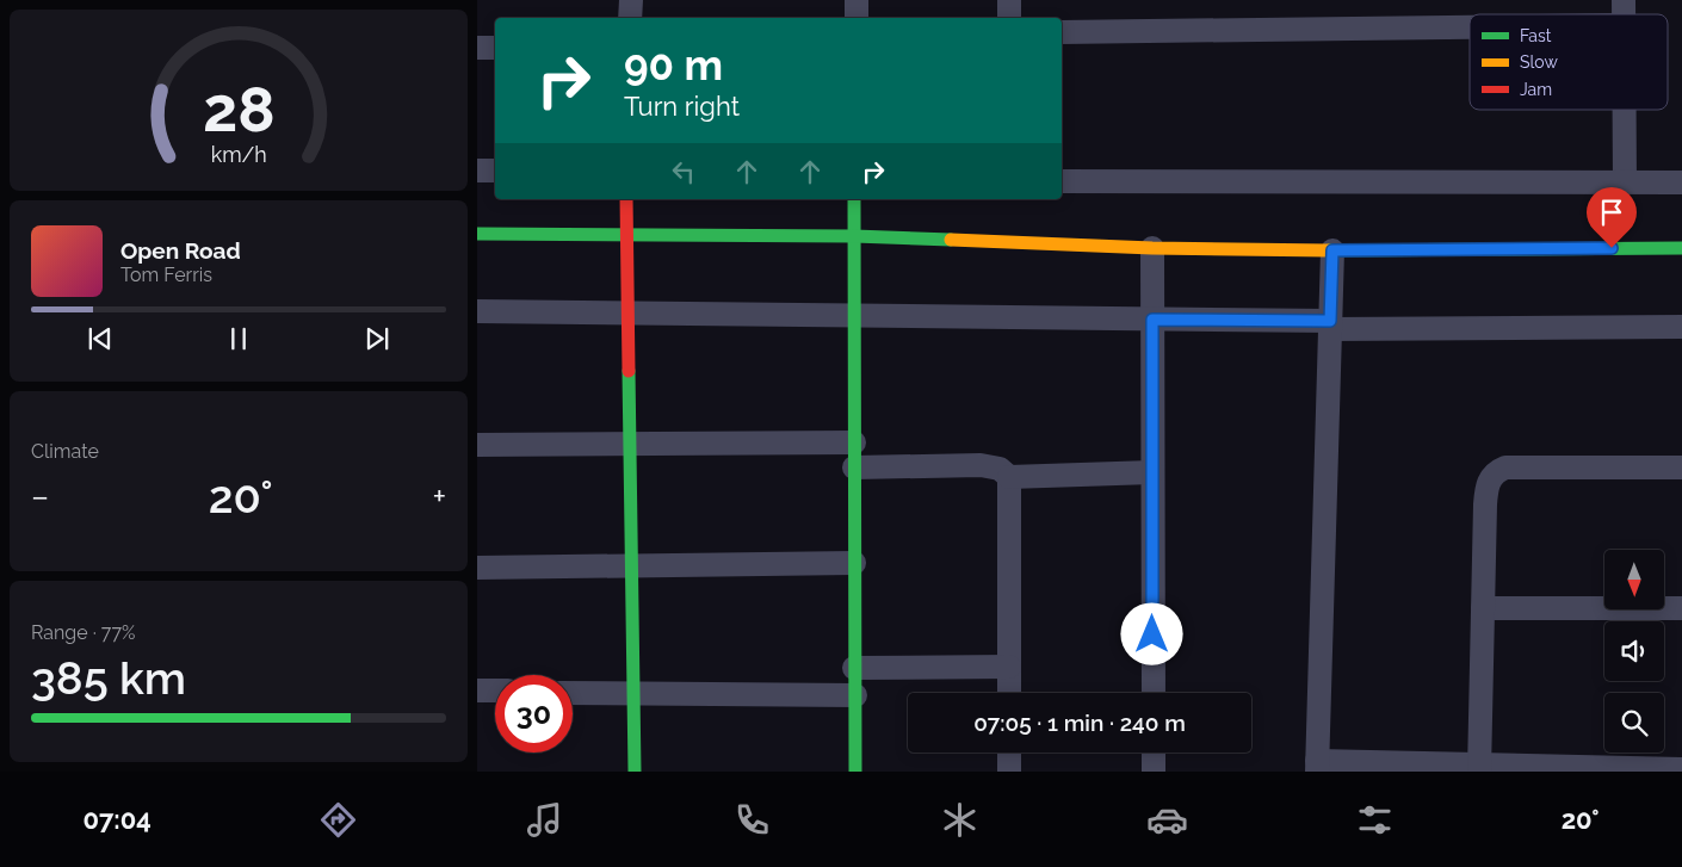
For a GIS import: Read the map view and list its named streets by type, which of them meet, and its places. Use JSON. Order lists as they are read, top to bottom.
{
  "legend": ["Fast", "Slow", "Jam"],
  "north": "bottom",
  "page": {
    "turn": ["90 m", "Turn right"],
    "song": ["Open Road", "Tom Ferris"],
    "tile": [
      "Climate",
      ["Range · 77%", "385 km"]
    ],
    "heat": ["−", "20°", "+"],
    "limit": "30",
    "trip": "07:05 · 1 min · 240 m",
    "tabs": ["07:04", "20°"],
    "gauge": ["28", "km/h"]
  }
}
